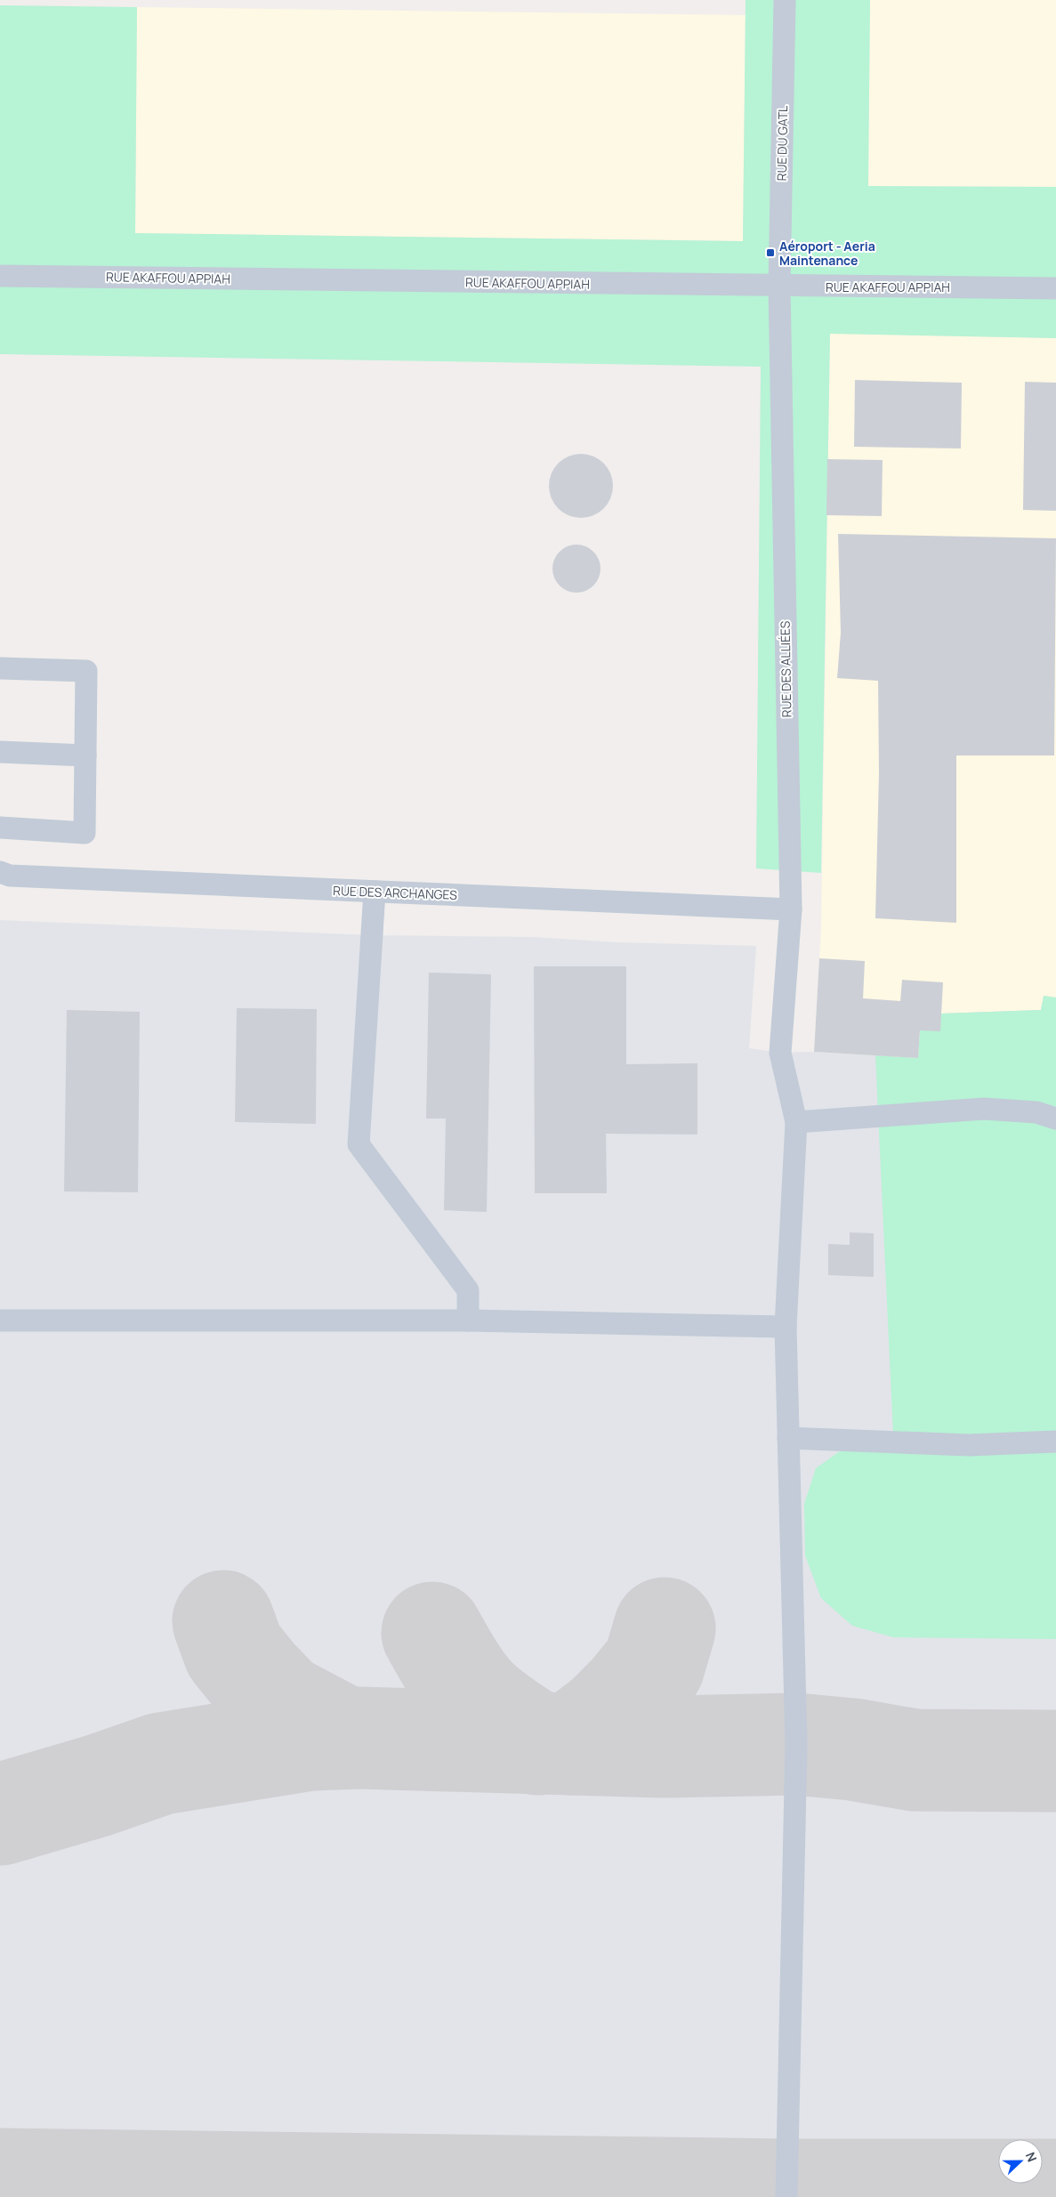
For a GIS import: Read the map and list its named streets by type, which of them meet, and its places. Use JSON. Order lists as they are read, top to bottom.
{
  "streets": {
    "lane": [
      "RUE DU GATL",
      "RUE AKAFFOU APPIAH",
      "RUE DES ALLIÉES",
      "RUE DES ARCHANGES"
    ]
  },
  "crossings": [
    ["RUE DU GATL", "RUE AKAFFOU APPIAH"],
    ["RUE DU GATL", "RUE DES ALLIÉES"],
    ["RUE AKAFFOU APPIAH", "RUE DES ALLIÉES"],
    ["RUE DES ALLIÉES", "RUE DES ARCHANGES"]
  ],
  "places": {
    "transit": ["Aéroport - Aeria Maintenance"]
  },
  "north": "right"
}
